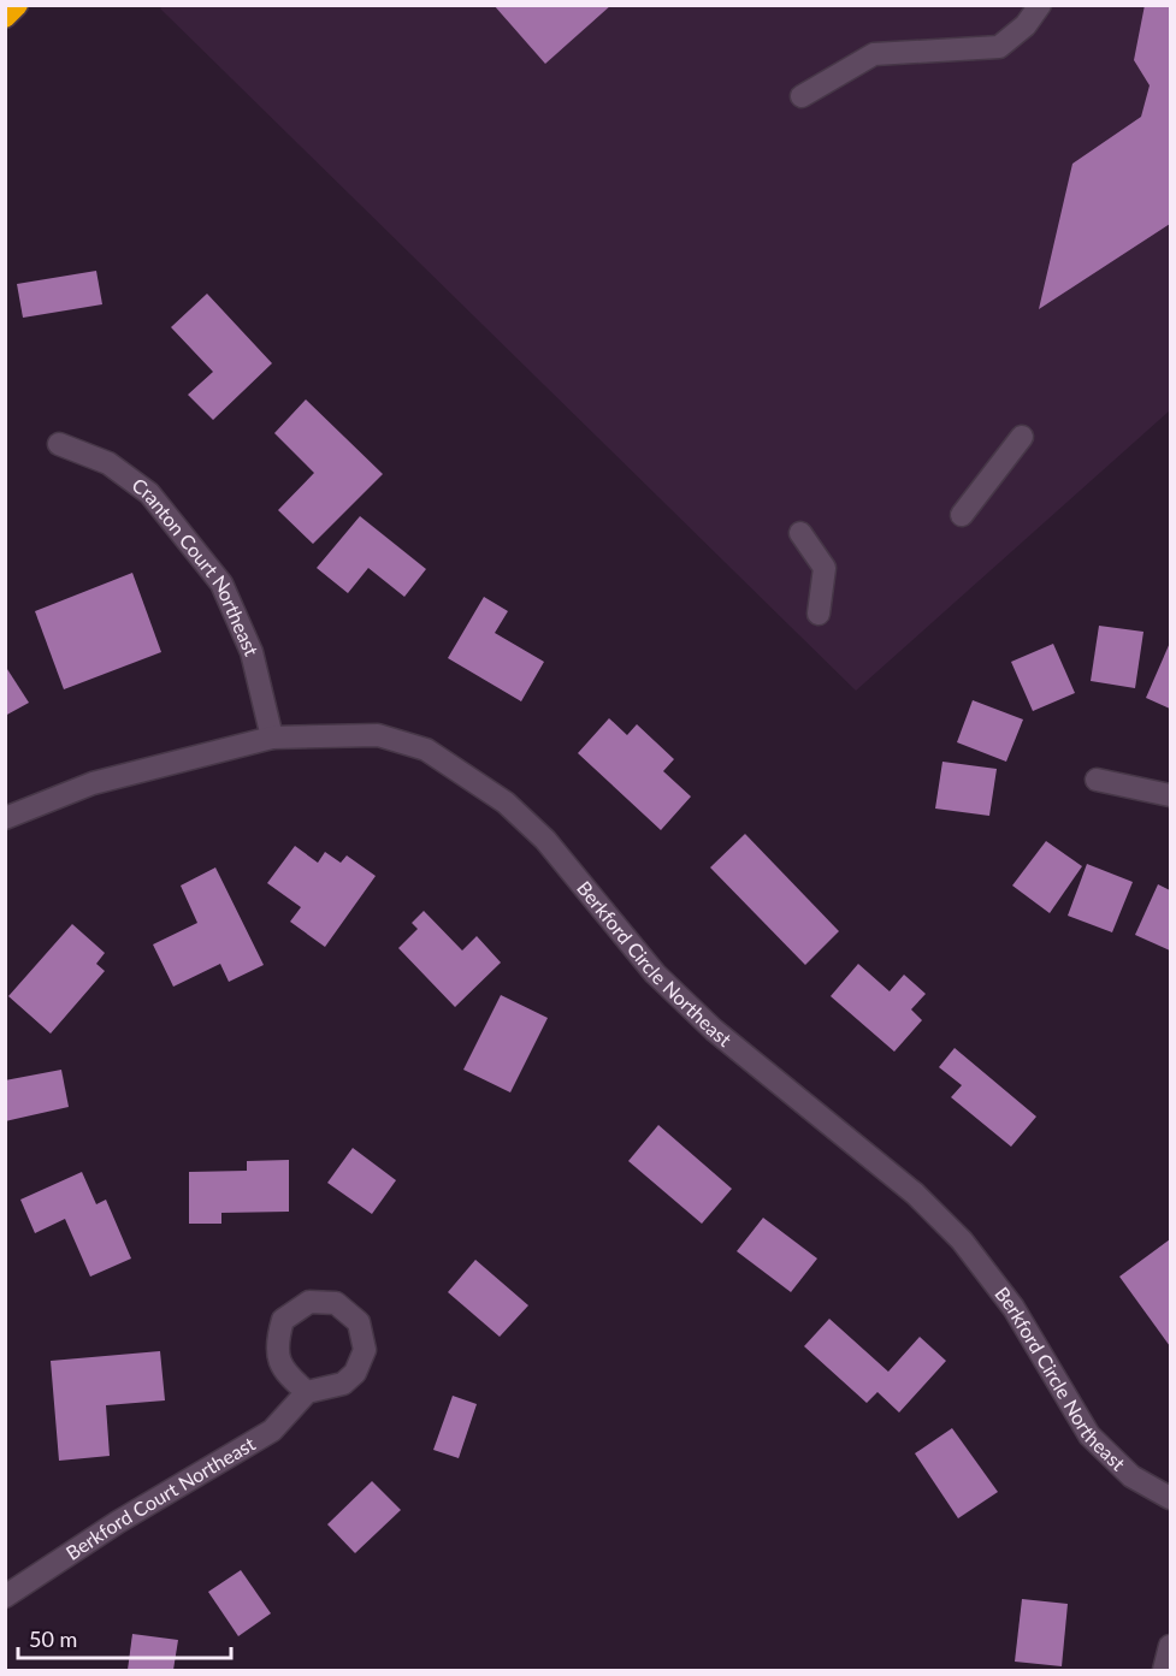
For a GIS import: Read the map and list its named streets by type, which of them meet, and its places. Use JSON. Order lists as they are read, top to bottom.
{
  "streets": {
    "street": ["Cranton Court Northeast", "Berkford Circle Northeast", "Berkford Court Northeast"]
  },
  "crossings": [
    ["Cranton Court Northeast", "Berkford Circle Northeast"]
  ],
  "scale_bar": "50 m"
}
